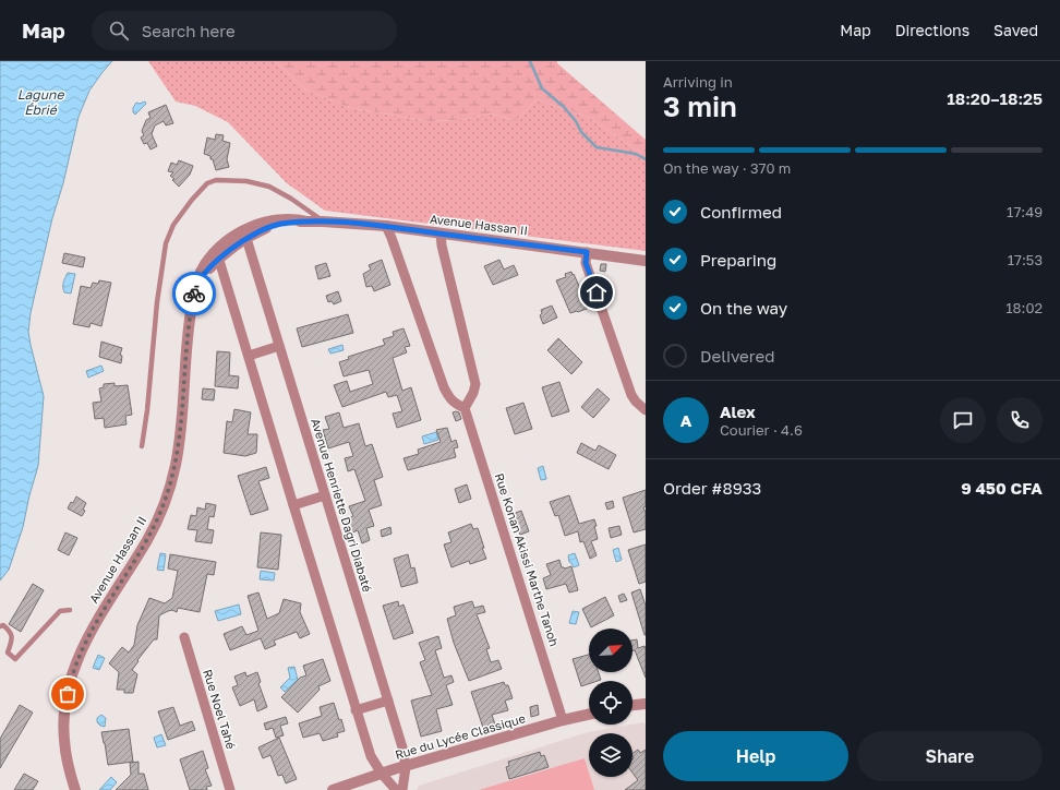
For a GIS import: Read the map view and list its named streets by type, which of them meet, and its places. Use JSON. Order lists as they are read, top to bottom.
{
  "streets": {
    "street": [
      "Avenue Hassan II",
      "Avenue Henriette Dagri Diabaté",
      "Rue Konan Akissi Marthe Tanoh",
      "Rue Noel Tahé",
      "Rue du Lycée Classique"
    ]
  },
  "crossings": [
    ["Avenue Hassan II", "Avenue Henriette Dagri Diabaté"],
    ["Avenue Henriette Dagri Diabaté", "Rue du Lycée Classique"],
    ["Rue Konan Akissi Marthe Tanoh", "Rue du Lycée Classique"]
  ],
  "water": ["Lagune Ébrié"],
  "north": "top right",
  "page": {
    "header": "Map",
    "search": "Search here",
    "nav": ["Map", "Directions", "Saved"],
    "heading": ["3 min", "Arriving in", "18:20–18:25"],
    "panel": [
      "Alex",
      "Courier · 4.6",
      "Order #8933",
      "9 450 CFA"
    ],
    "bar": "On the way · 370 m",
    "list": [
      ["Confirmed", "17:49"],
      ["Preparing", "17:53"],
      ["On the way", "18:02"],
      "Delivered"
    ],
    "round": "A",
    "buttons": ["Help", "Share"]
  }
}
